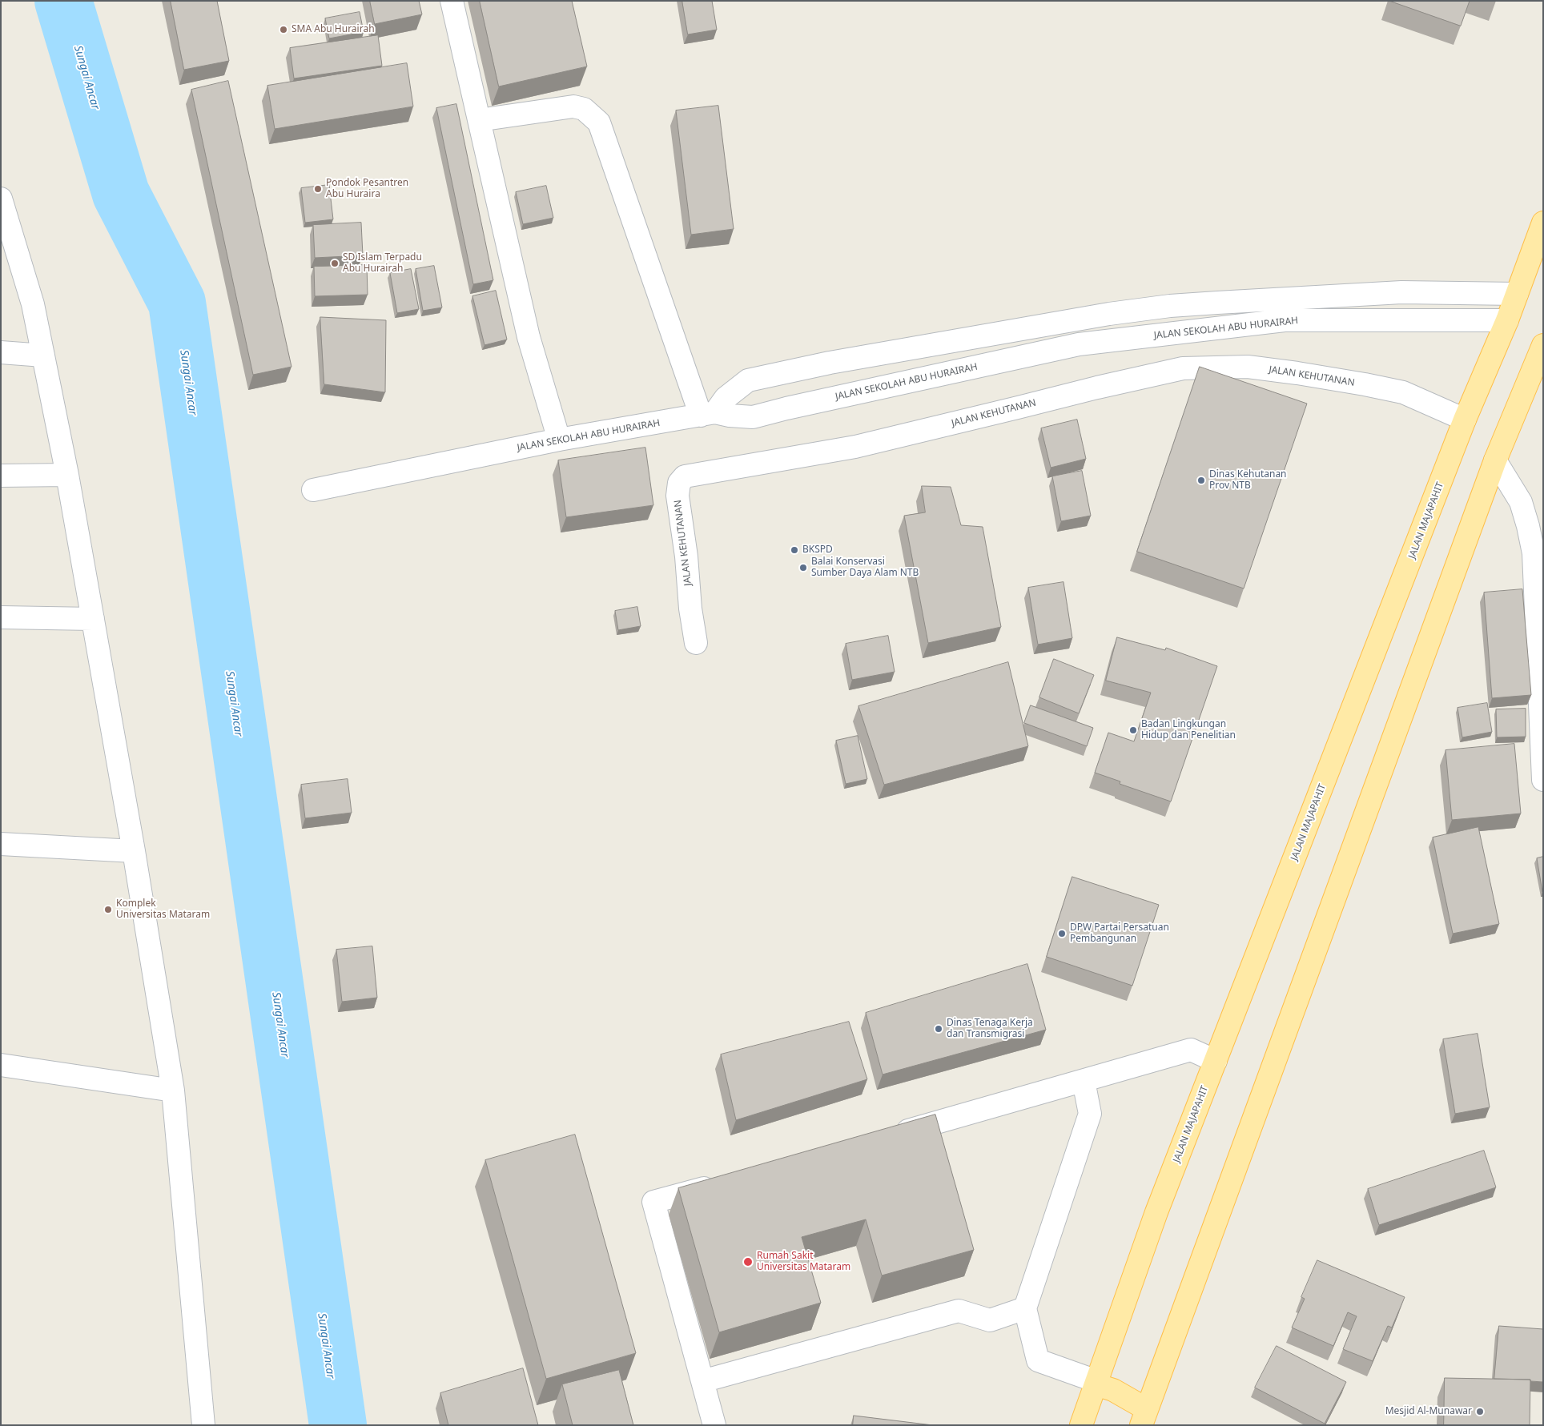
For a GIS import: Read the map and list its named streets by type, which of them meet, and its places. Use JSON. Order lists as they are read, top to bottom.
{
  "streets": {
    "main road": ["JALAN MAJAPAHIT"],
    "street": ["JALAN SEKOLAH ABU HURAIRAH", "JALAN KEHUTANAN"]
  },
  "crossings": [
    ["JALAN SEKOLAH ABU HURAIRAH", "JALAN MAJAPAHIT"],
    ["JALAN KEHUTANAN", "JALAN MAJAPAHIT"]
  ],
  "water": ["Sungai Ancar"],
  "places": [
    "SMA Abu Hurairah",
    "Pondok Pesantren Abu Huraira",
    "SD Islam Terpadu Abu Hurairah",
    "Dinas Kehutanan Prov NTB",
    "BKSPD",
    "Balai Konservasi Sumber Daya Alam NTB",
    "Badan Lingkungan Hidup dan Penelitian",
    "Komplek Universitas Mataram",
    "DPW Partai Persatuan Pembangunan",
    "Dinas Tenaga Kerja dan Transmigrasi",
    "Rumah Sakit Universitas Mataram",
    "Mesjid Al-Munawar"
  ]
}
